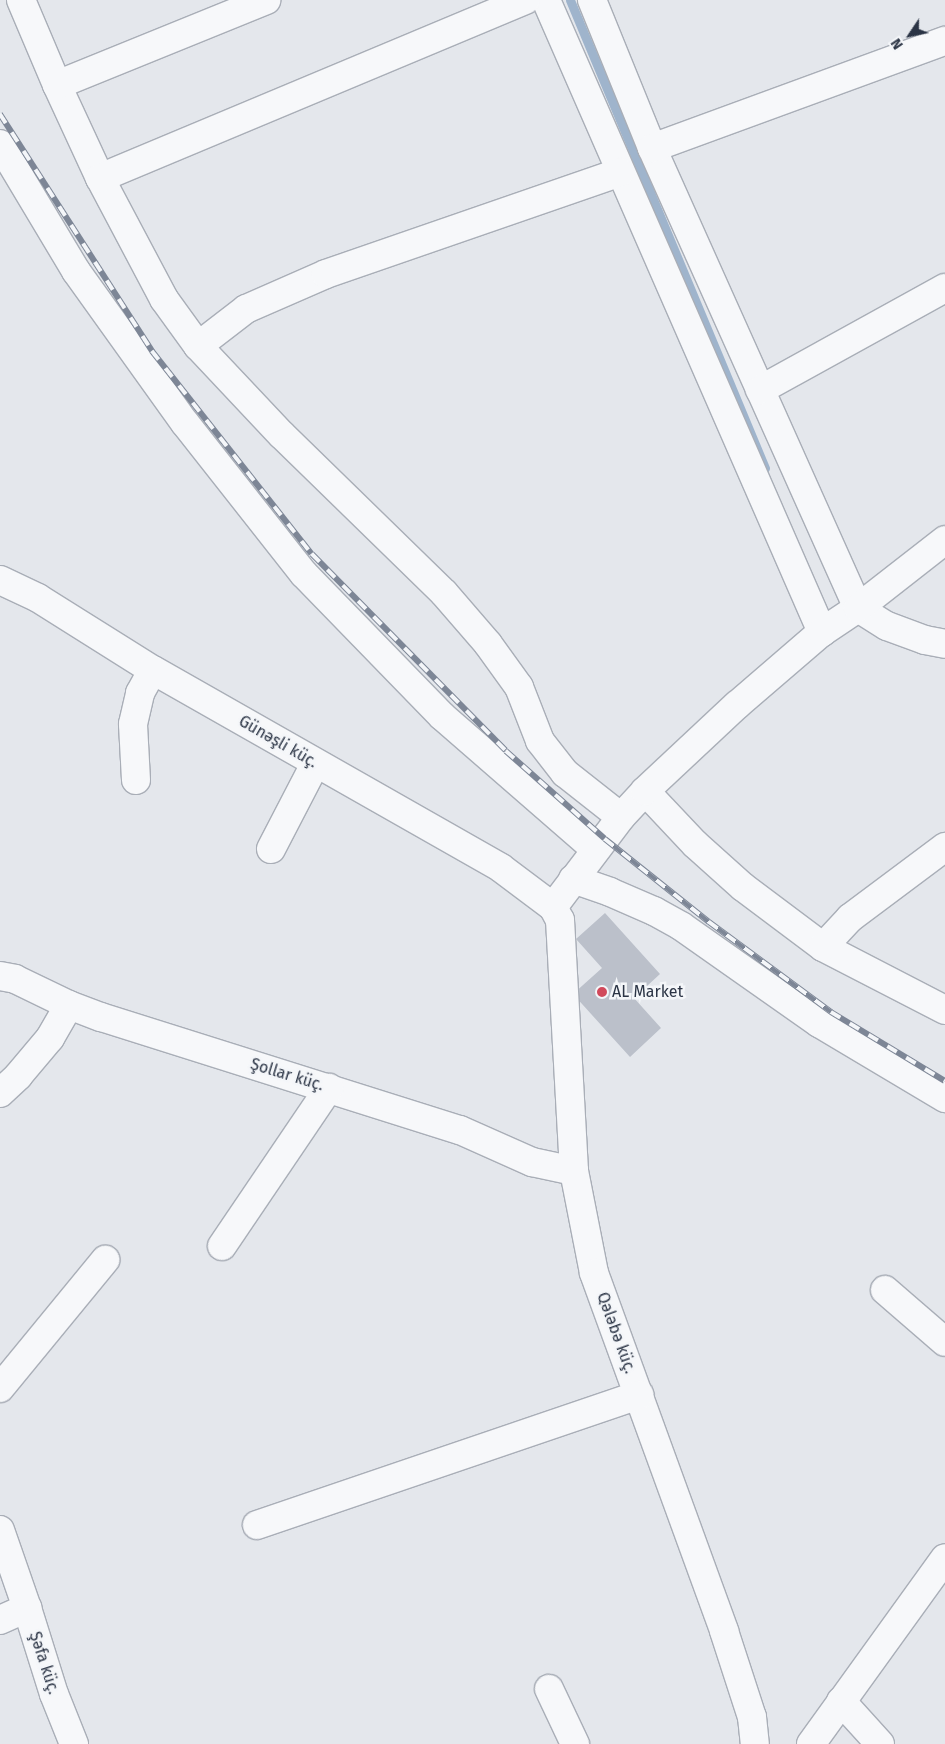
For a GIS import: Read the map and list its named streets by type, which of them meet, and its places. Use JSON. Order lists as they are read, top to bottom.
{
  "streets": {
    "street": [
      "Günəşli küç.",
      "Şollar küç.",
      "Qələbə küç.",
      "Şəfa küç."
    ]
  },
  "crossings": [
    ["Günəşli küç.", "Qələbə küç."],
    ["Şollar küç.", "Qələbə küç."]
  ],
  "places": ["AL Market"],
  "north": "bottom left"
}
